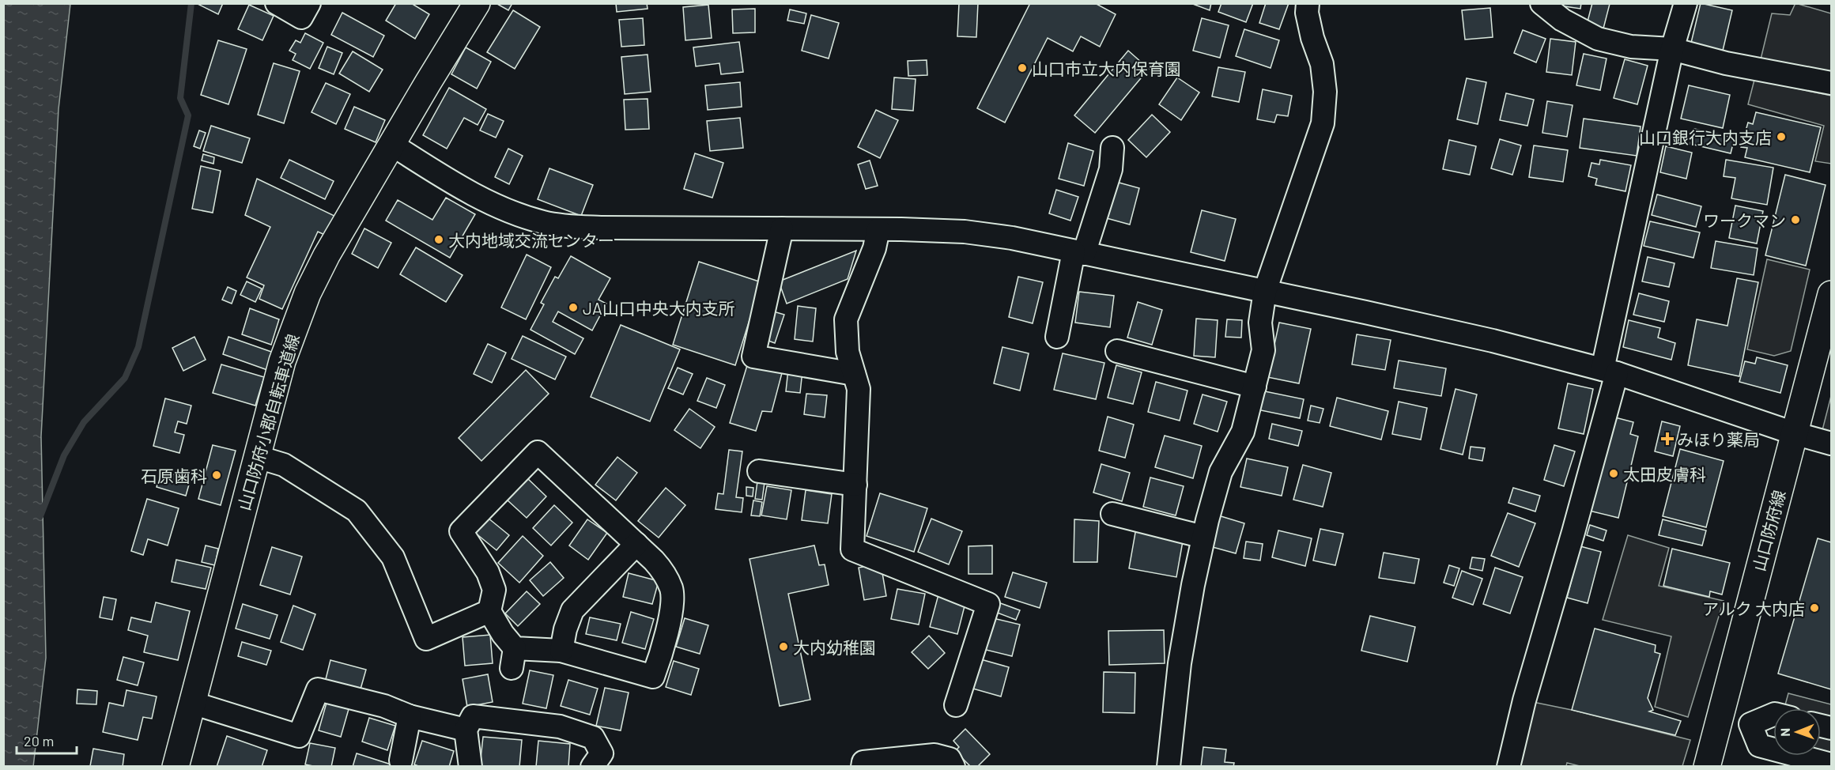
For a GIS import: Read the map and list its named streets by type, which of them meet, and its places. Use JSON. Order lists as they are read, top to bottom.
{
  "streets": {
    "main road": ["山口防府小郡自転車道線", "山口防府線"]
  },
  "places": {
    "other": [
      "山口市立大内保育園",
      "山口銀行大内支店",
      "ワークマン",
      "大内地域交流センター",
      "JA山口中央大内支所",
      "太田皮膚科",
      "石原歯科",
      "アルク 大内店",
      "大内幼稚園"
    ],
    "health": ["みほり薬局"]
  },
  "scale_bar": "20 m",
  "north": "left"
}
